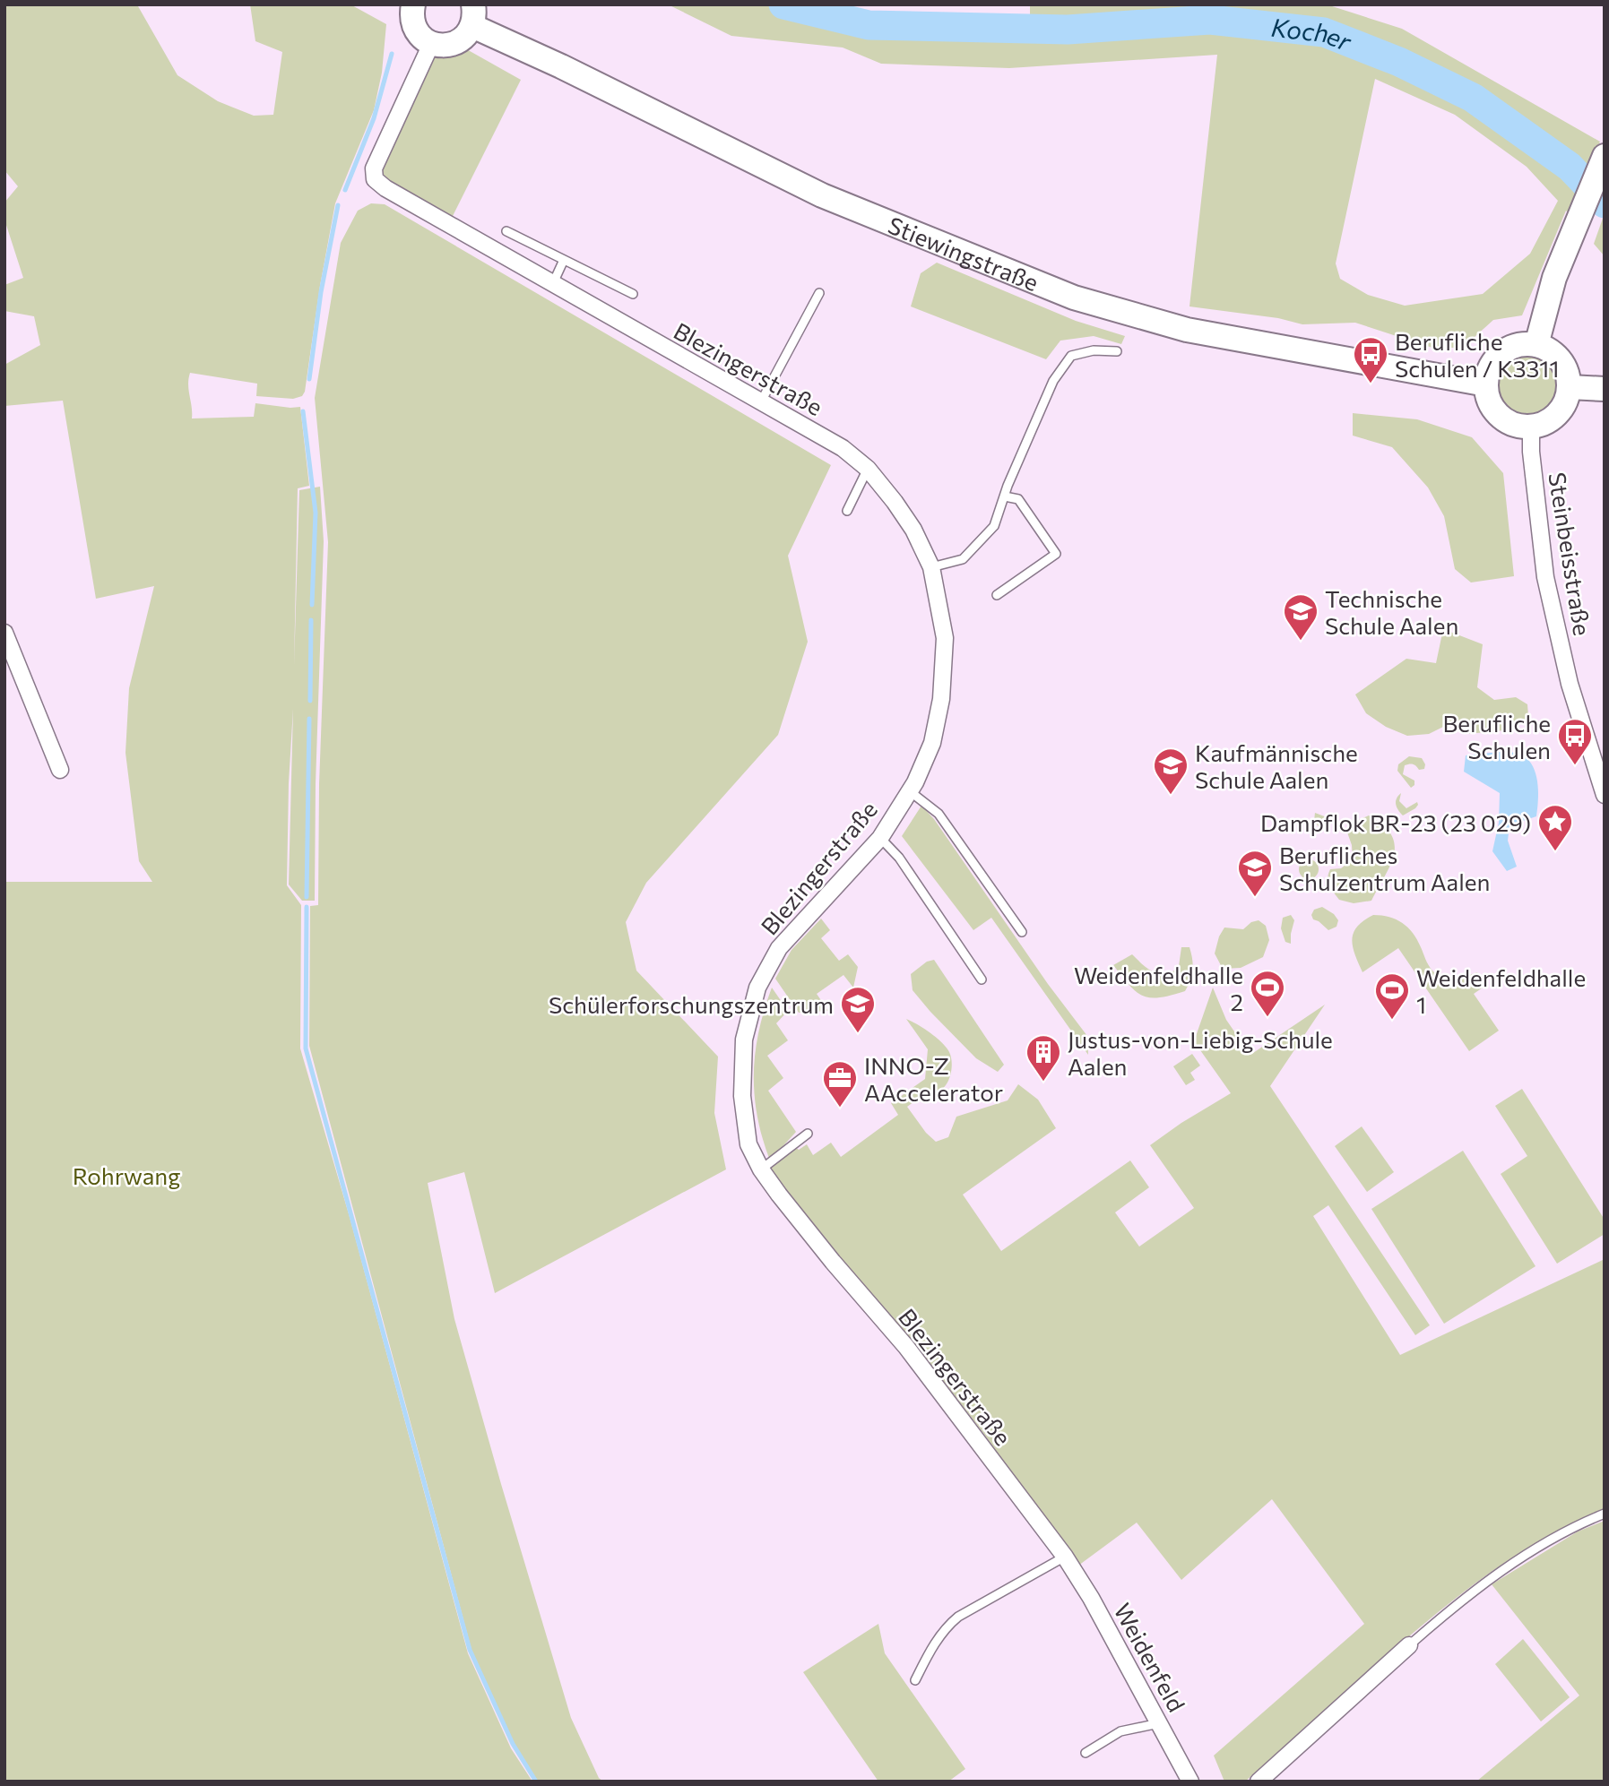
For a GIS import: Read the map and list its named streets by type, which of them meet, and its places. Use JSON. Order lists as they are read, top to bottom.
{
  "streets": {
    "main road": ["Stiewingstraße"],
    "street": ["Blezingerstraße", "Steinbeisstraße", "Weidenfeld"]
  },
  "crossings": [
    ["Stiewingstraße", "Blezingerstraße"],
    ["Stiewingstraße", "Steinbeisstraße"],
    ["Blezingerstraße", "Weidenfeld"]
  ],
  "water": ["Kocher"],
  "parks": ["Rohrwang"],
  "places": {
    "bus stop": ["Berufliche Schulen / K3311", "Berufliche Schulen"],
    "school or university": [
      "Technische Schule Aalen",
      "Kaufmännische Schule Aalen",
      "Berufliches Schulzentrum Aalen",
      "Schülerforschungszentrum"
    ],
    "place": ["Dampflok BR-23 (23 029)"],
    "sports": ["Weidenfeldhalle 2", "Weidenfeldhalle 1"],
    "building": ["Justus-von-Liebig-Schule Aalen"],
    "office": ["INNO-Z AAccelerator"]
  }
}
